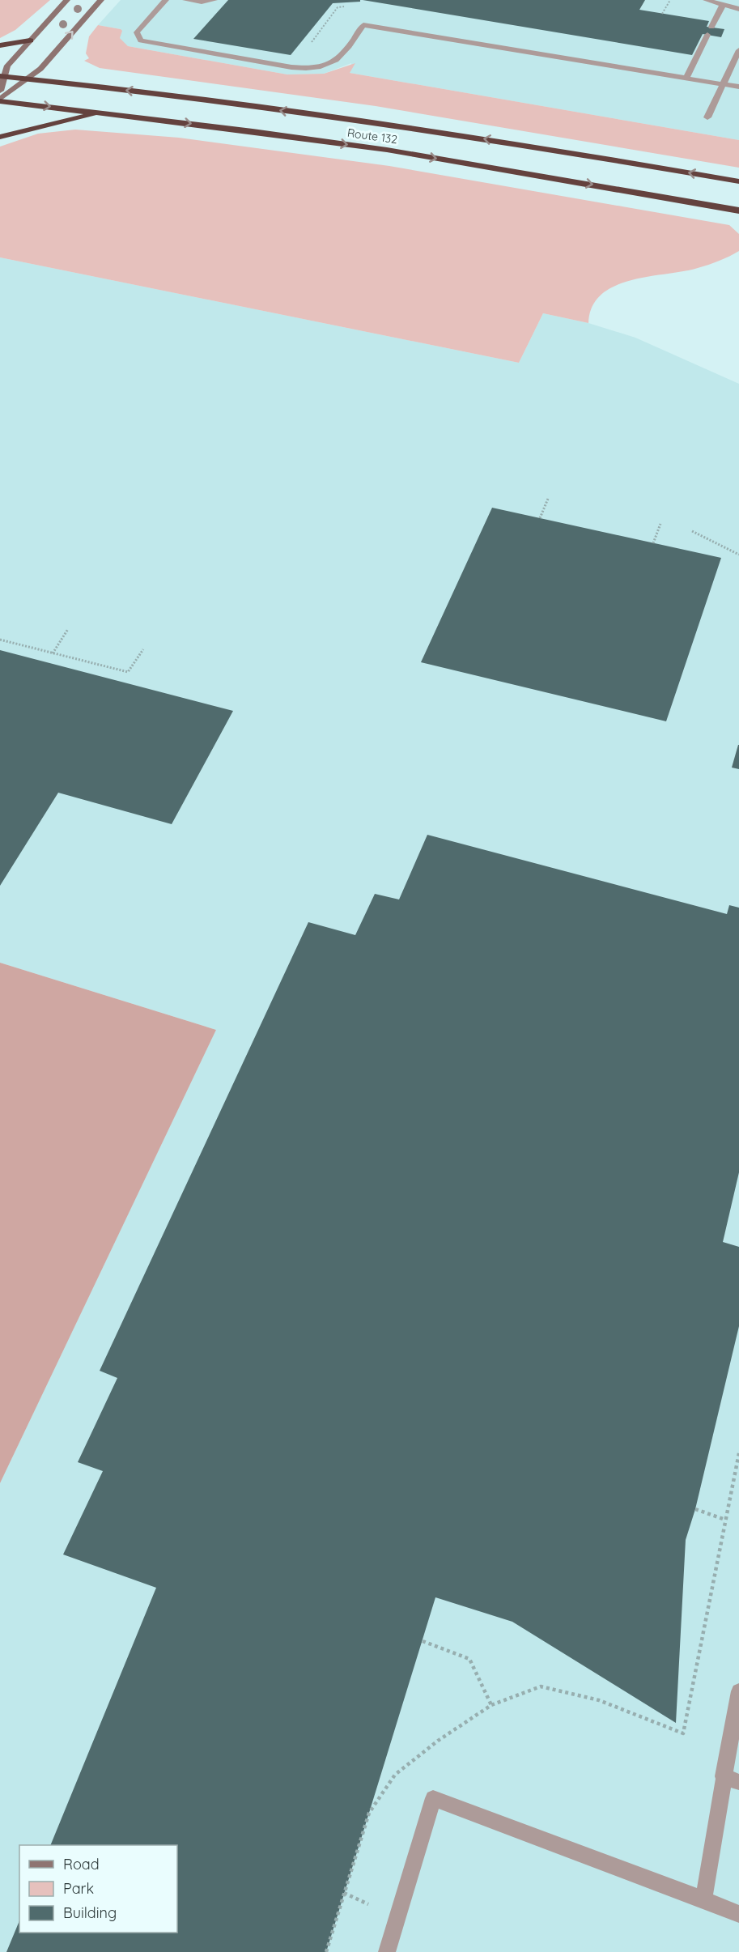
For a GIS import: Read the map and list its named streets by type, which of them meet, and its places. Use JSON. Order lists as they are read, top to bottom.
{
  "streets": {
    "highway": ["Route 132"]
  },
  "legend": ["Road", "Park", "Building"]
}
